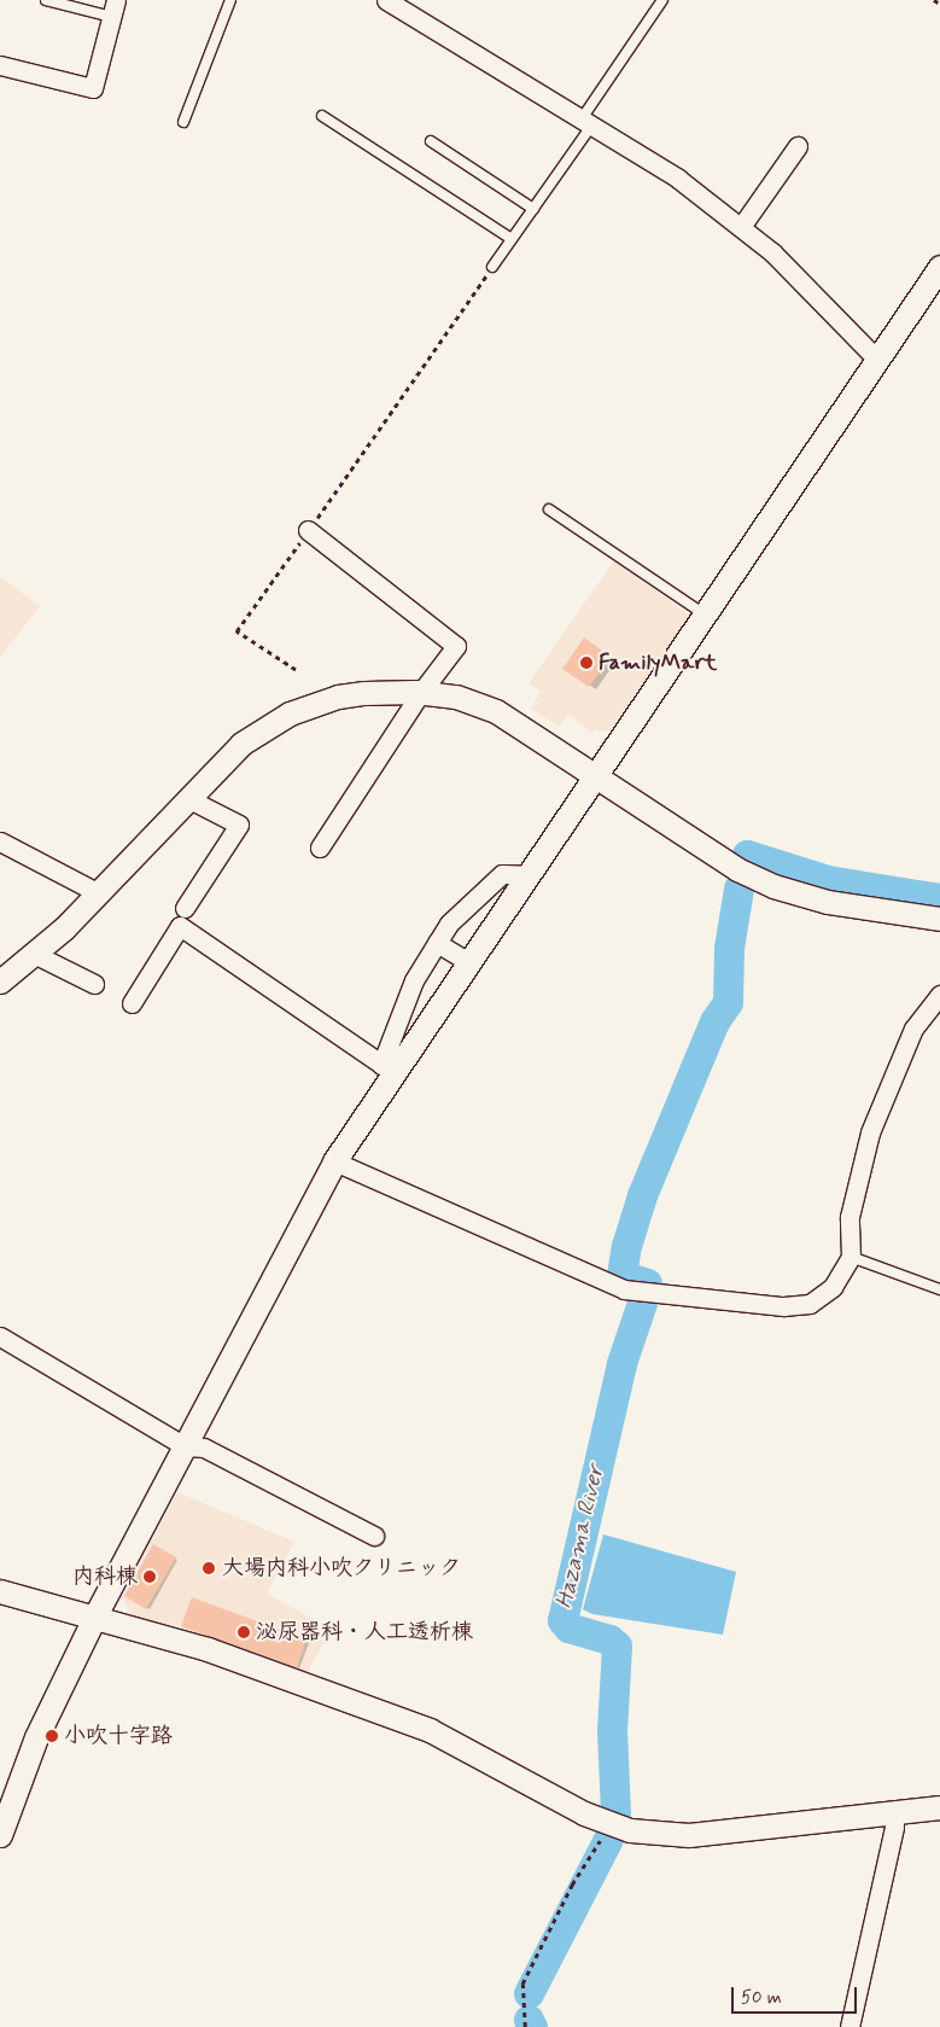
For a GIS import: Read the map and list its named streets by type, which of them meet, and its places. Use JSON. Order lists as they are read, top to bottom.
{
  "water": ["Hazama River"],
  "places": [
    "FamilyMart",
    "大場内科小吹クリニック",
    "内科棟",
    "泌尿器科・人工透析棟",
    "小吹十字路"
  ],
  "scale_bar": "50 m"
}
